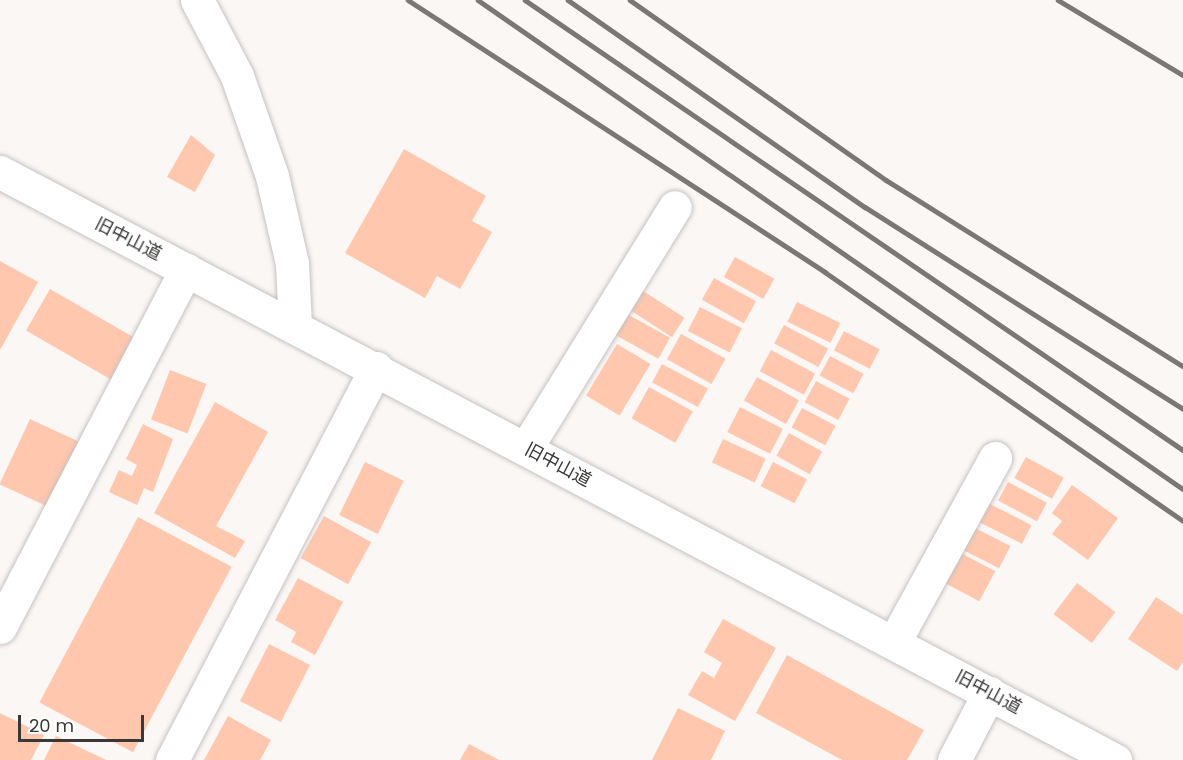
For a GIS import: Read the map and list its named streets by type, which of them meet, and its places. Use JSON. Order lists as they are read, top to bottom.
{
  "streets": {
    "main road": ["旧中山道"]
  },
  "scale_bar": "20 m"
}
